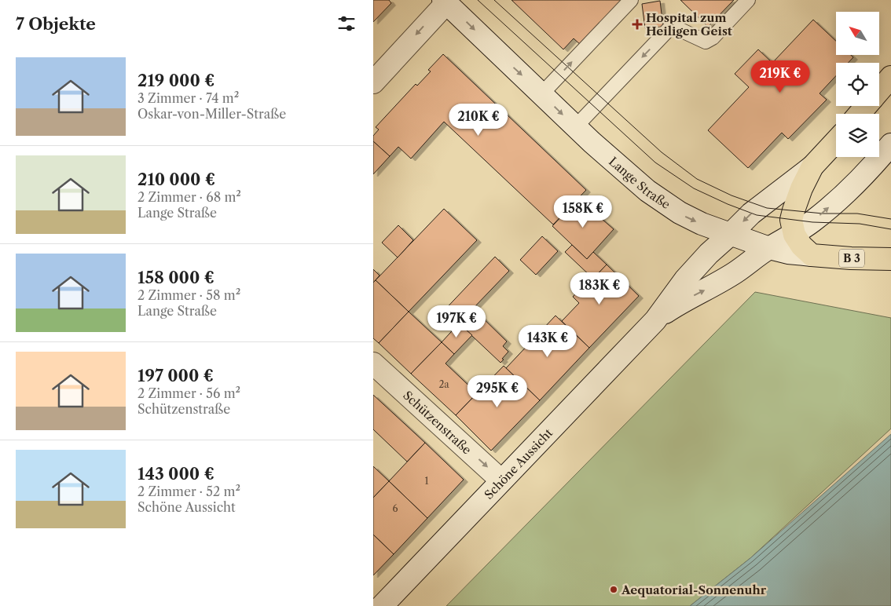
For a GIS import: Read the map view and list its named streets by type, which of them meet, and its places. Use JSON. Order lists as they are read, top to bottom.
{
  "streets": {
    "main road": [
      "Lange Straße",
      "B 3",
      "Schützenstraße",
      "Schöne Aussicht"
    ]
  },
  "crossings": [
    ["Lange Straße", "Schöne Aussicht"],
    ["Schützenstraße", "Schöne Aussicht"]
  ],
  "one_way": ["Lange Straße", "Schützenstraße"],
  "places": {
    "health": ["Hospital zum Heiligen Geist"],
    "other": ["Aequatorial-Sonnenuhr"]
  },
  "house_numbers": ["2a", "1", "6"],
  "north": "top left",
  "page": {
    "heading": "7 Objekte",
    "list": [
      {
        "name": "219 000 €",
        "note": "3 Zimmer · 74 m² · Oskar-von-Miller-Straße"
      },
      {
        "name": "210 000 €",
        "note": "2 Zimmer · 68 m² · Lange Straße"
      },
      {
        "name": "158 000 €",
        "note": "2 Zimmer · 58 m² · Lange Straße"
      },
      {
        "name": "197 000 €",
        "note": "2 Zimmer · 56 m² · Schützenstraße"
      },
      {
        "name": "143 000 €",
        "note": "2 Zimmer · 52 m² · Schöne Aussicht"
      }
    ],
    "price": [
      "219K €",
      "210K €",
      "158K €",
      "183K €",
      "197K €",
      "143K €",
      "295K €"
    ]
  }
}
